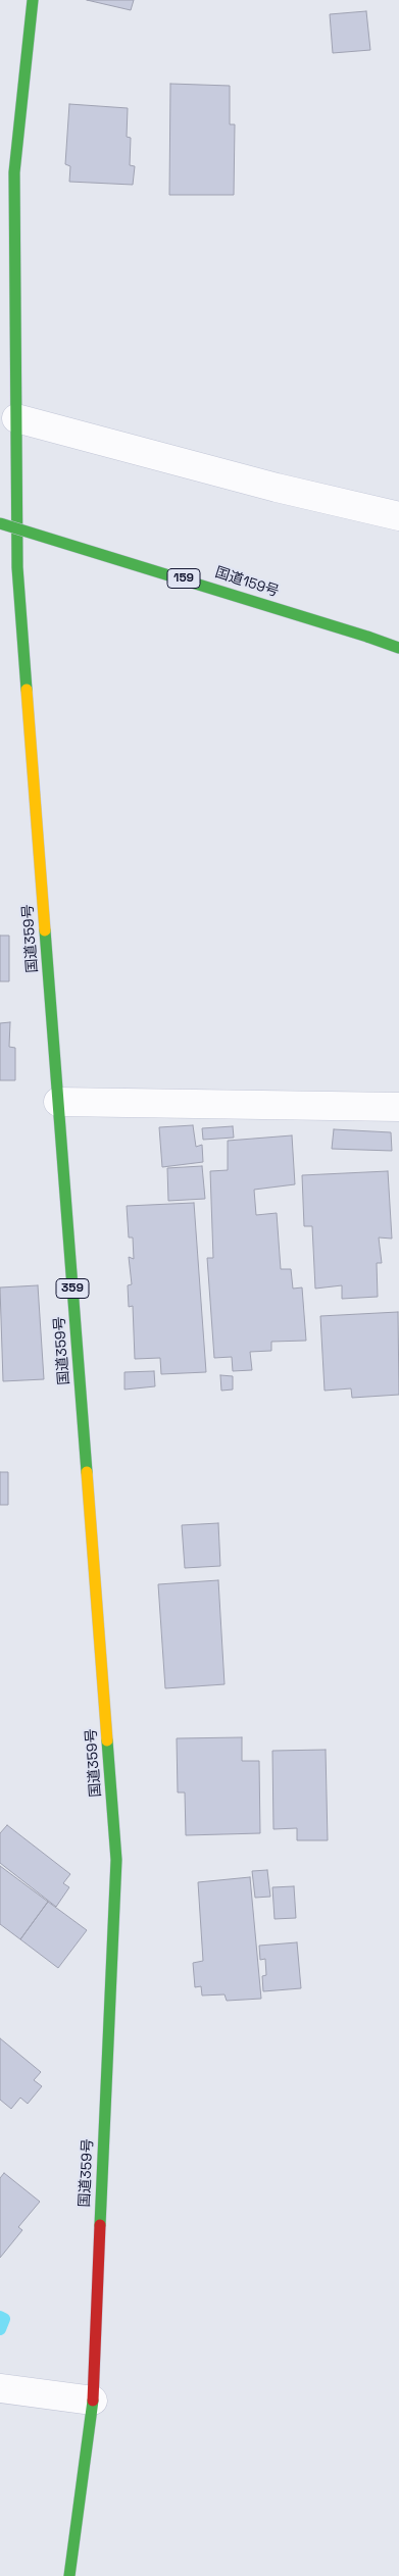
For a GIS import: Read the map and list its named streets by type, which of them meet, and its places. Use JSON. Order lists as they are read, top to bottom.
{
  "streets": {
    "highway": [
      "159",
      "国道159号",
      "国道359号",
      "359"
    ]
  }
}
